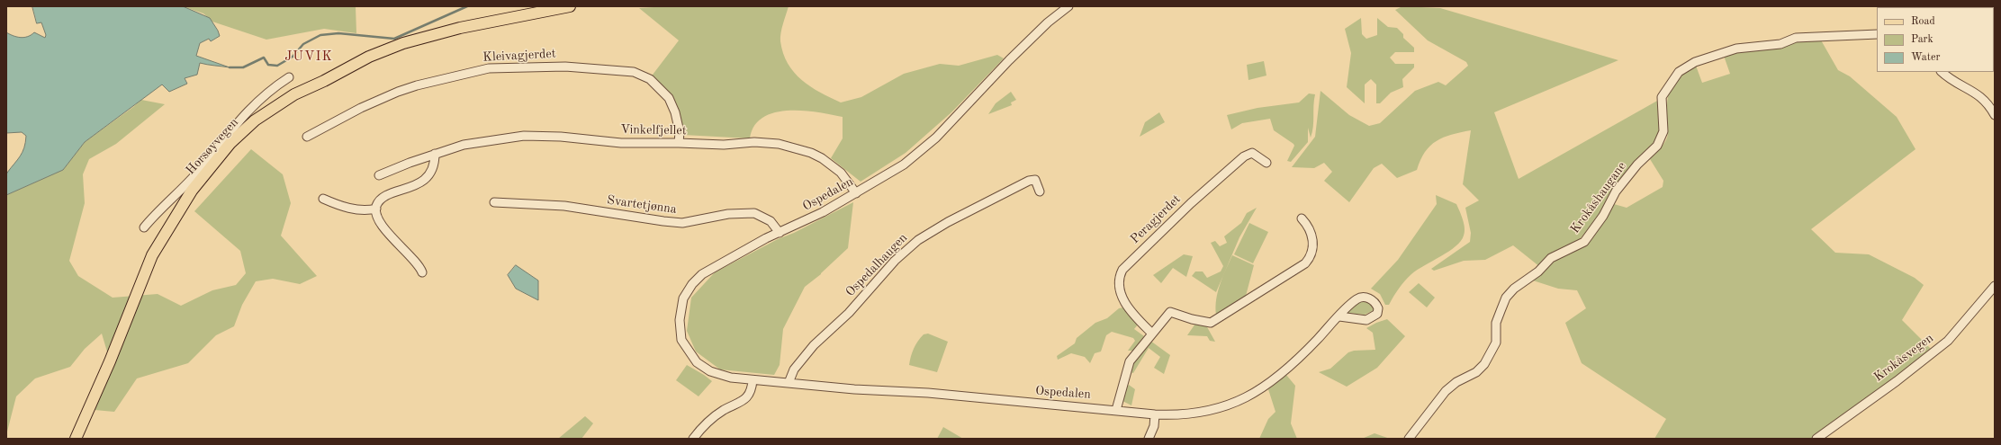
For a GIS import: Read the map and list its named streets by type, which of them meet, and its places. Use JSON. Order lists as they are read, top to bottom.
{
  "streets": {
    "main road": ["Horsøyvegen"],
    "street": [
      "Kleivagjerdet",
      "Vinkelfjellet",
      "Ospedalen",
      "Krokåshaugane",
      "Svartetjønna",
      "Peragjerdet",
      "Ospedalhaugen",
      "Krokåsvegen"
    ]
  },
  "crossings": [
    ["Kleivagjerdet", "Vinkelfjellet"],
    ["Vinkelfjellet", "Ospedalen"],
    ["Ospedalen", "Svartetjønna"],
    ["Ospedalen", "Ospedalhaugen"]
  ],
  "districts": ["JUVIK"],
  "legend": ["Road", "Park", "Water"]
}
